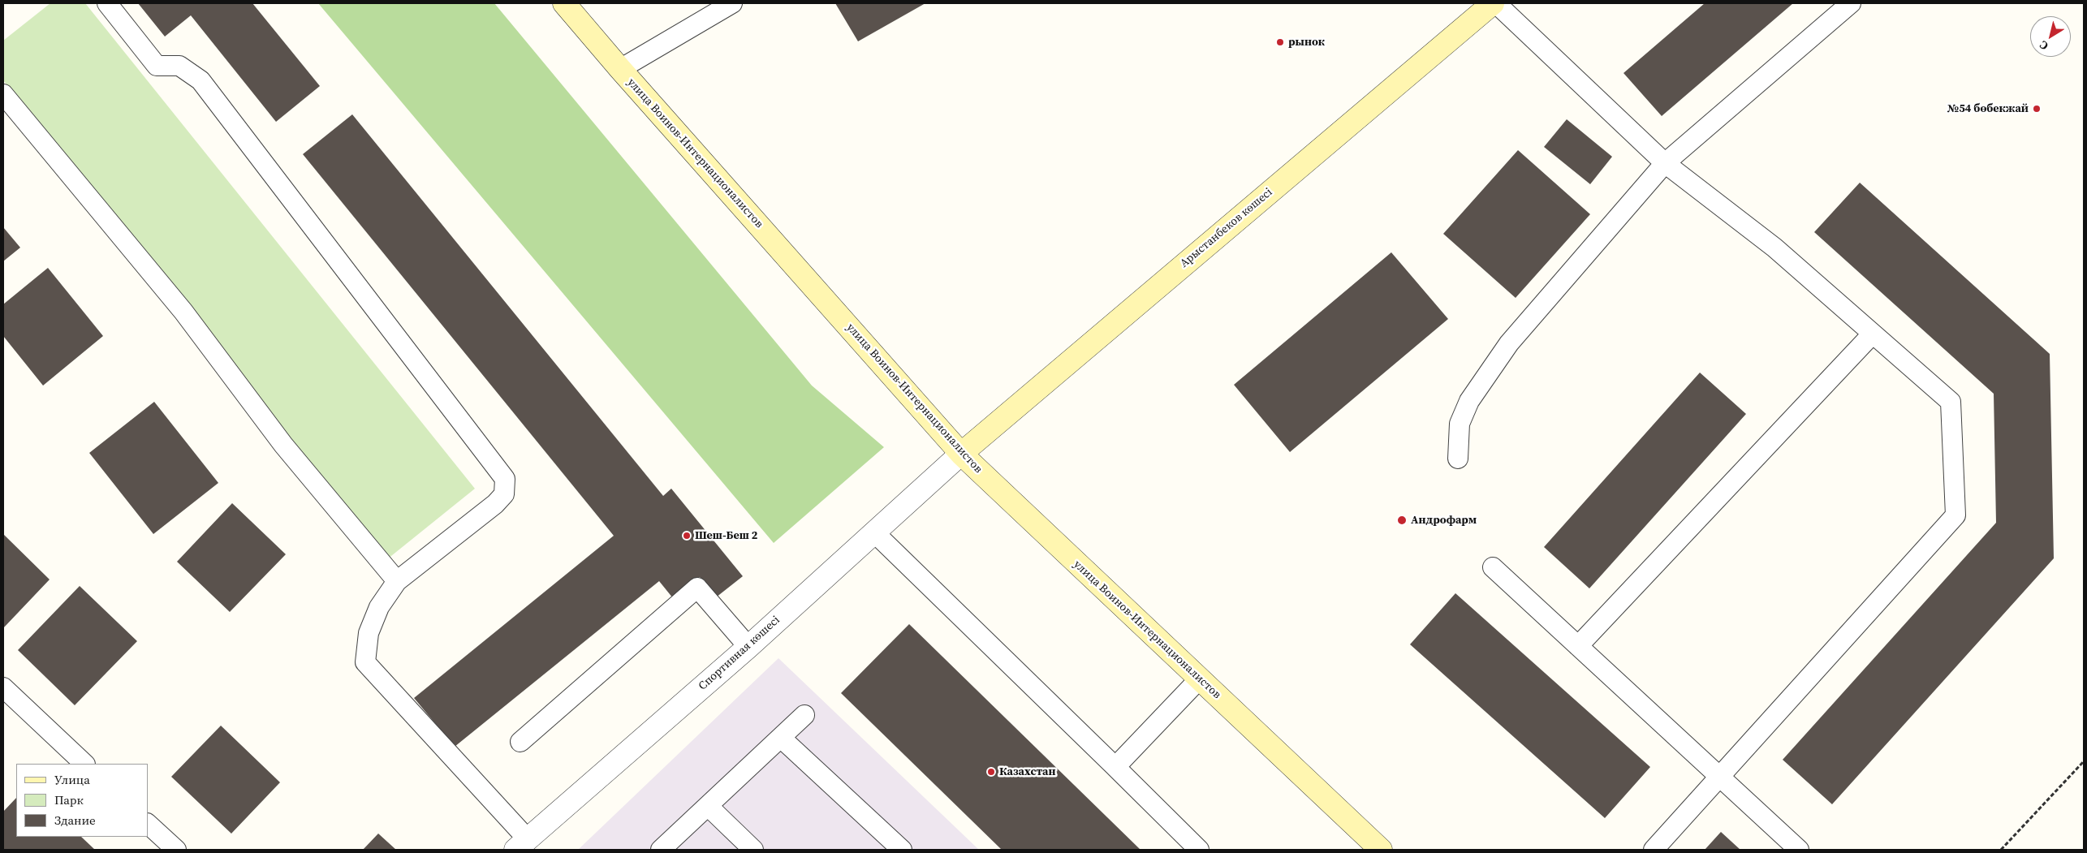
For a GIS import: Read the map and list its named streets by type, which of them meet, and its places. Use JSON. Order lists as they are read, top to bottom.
{
  "streets": {
    "street": ["улица Воинов-Интернационалистов", "Арыстанбеков көшесі", "Спортивная көшесі"]
  },
  "crossings": [
    ["улица Воинов-Интернационалистов", "Арыстанбеков көшесі"],
    ["улица Воинов-Интернационалистов", "Спортивная көшесі"],
    ["Арыстанбеков көшесі", "Спортивная көшесі"]
  ],
  "places": [
    "рынок",
    "№54 бөбекжай",
    "Андрофарм",
    "Шеш-Беш 2",
    "Казахстан"
  ],
  "legend": ["Улица", "Парк", "Здание"],
  "north": "bottom left"
}
